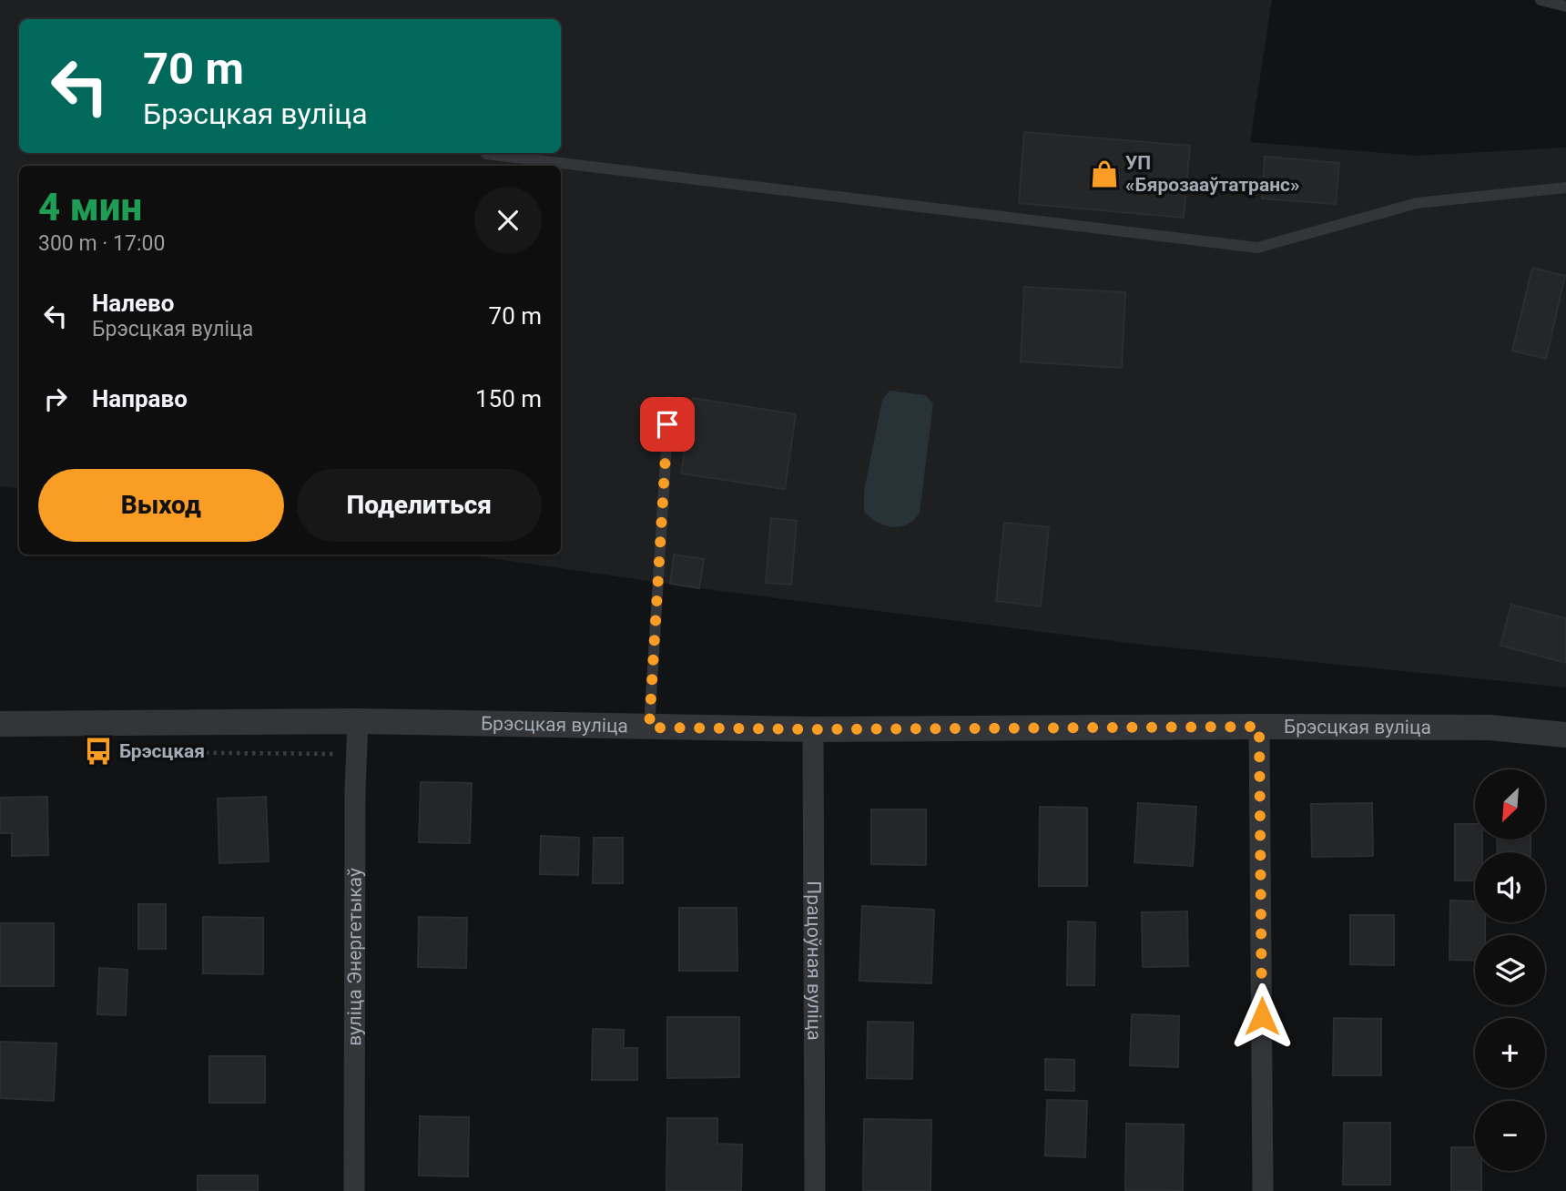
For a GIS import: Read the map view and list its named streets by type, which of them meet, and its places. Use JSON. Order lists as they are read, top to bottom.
{
  "streets": {
    "street": ["Брэсцкая вуліца", "вуліца Энергетыкаў", "Працоўная вуліца"]
  },
  "crossings": [
    ["Брэсцкая вуліца", "вуліца Энергетыкаў"],
    ["Брэсцкая вуліца", "Працоўная вуліца"]
  ],
  "places": {
    "shop": ["УП «Бярозааўтатранс»"],
    "bus stop": ["Брэсцкая"]
  },
  "north": "bottom left",
  "page": {
    "turn": ["70 m", "Брэсцкая вуліца"],
    "heading": ["4 мин", "300 m · 17:00"],
    "list": [
      {
        "name": "Налево",
        "note": "Брэсцкая вуліца",
        "value": "70 m"
      },
      {
        "name": "Направо",
        "value": "150 m"
      }
    ],
    "buttons": ["Выход", "Поделиться"],
    "map_buttons": ["+", "−"]
  }
}
